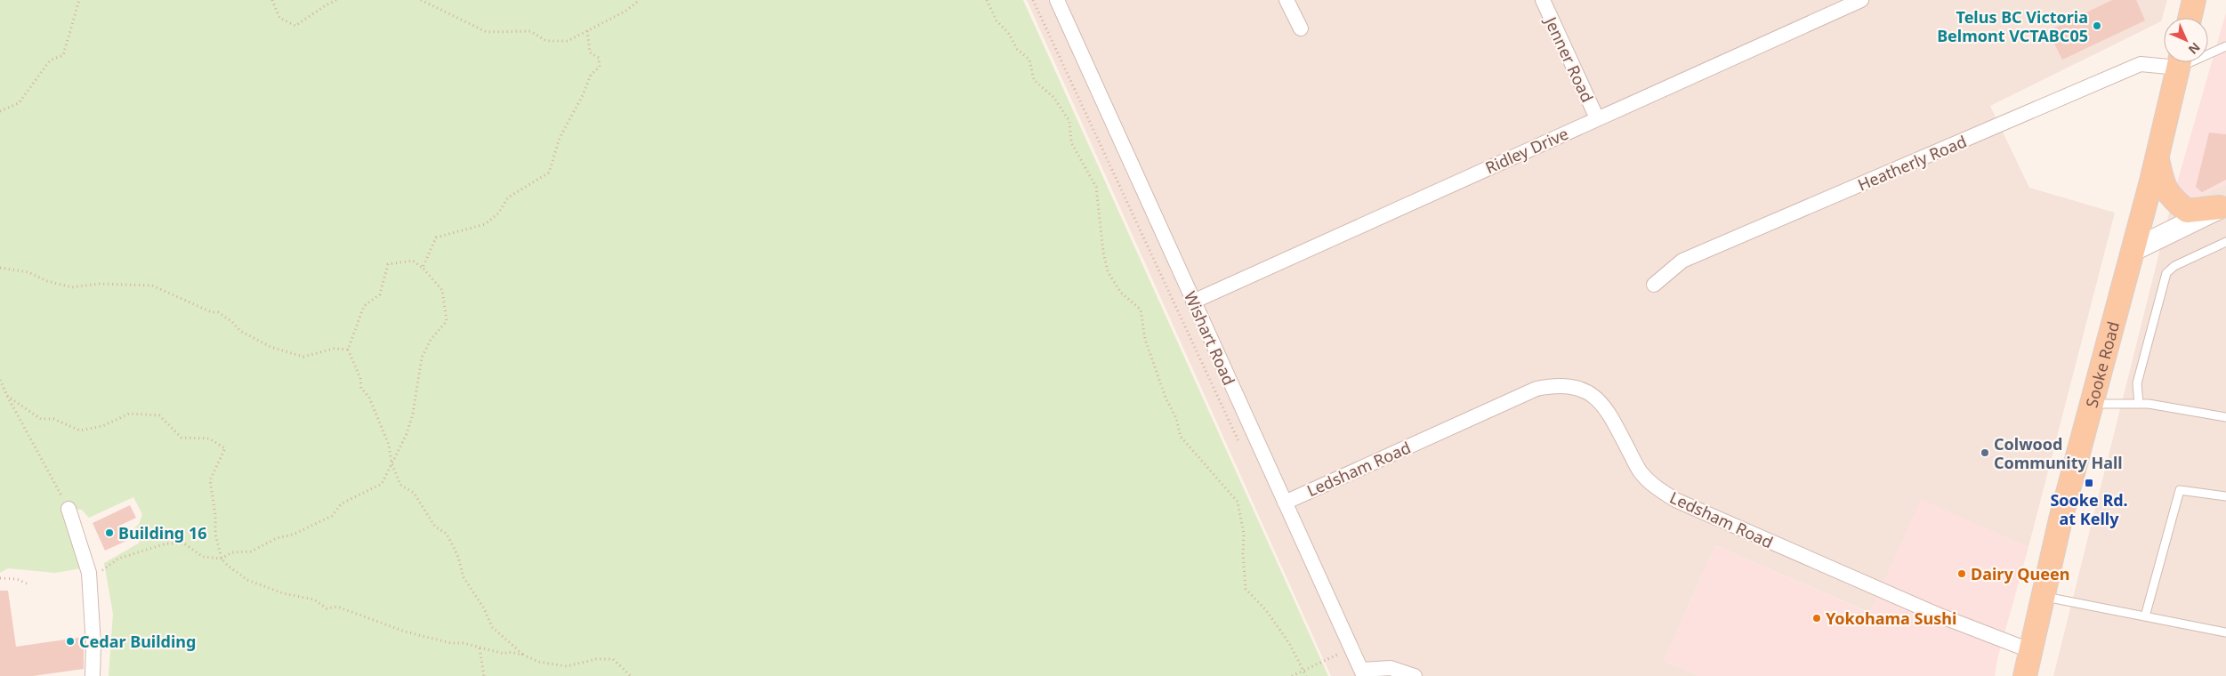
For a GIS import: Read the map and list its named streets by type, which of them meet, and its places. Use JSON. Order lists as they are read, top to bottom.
{
  "streets": {
    "main road": ["Sooke Road"],
    "street": [
      "Jenner Road",
      "Ridley Drive",
      "Heatherly Road",
      "Wishart Road",
      "Ledsham Road"
    ]
  },
  "crossings": [
    ["Jenner Road", "Ridley Drive"],
    ["Ridley Drive", "Wishart Road"],
    ["Wishart Road", "Ledsham Road"],
    ["Sooke Road", "Ledsham Road"]
  ],
  "places": {
    "other": [
      "Telus BC Victoria Belmont VCTABC05",
      "Colwood Community Hall",
      "Building 16",
      "Dairy Queen",
      "Yokohama Sushi",
      "Cedar Building"
    ],
    "transit": ["Sooke Rd. at Kelly"]
  },
  "north": "bottom right"
}
